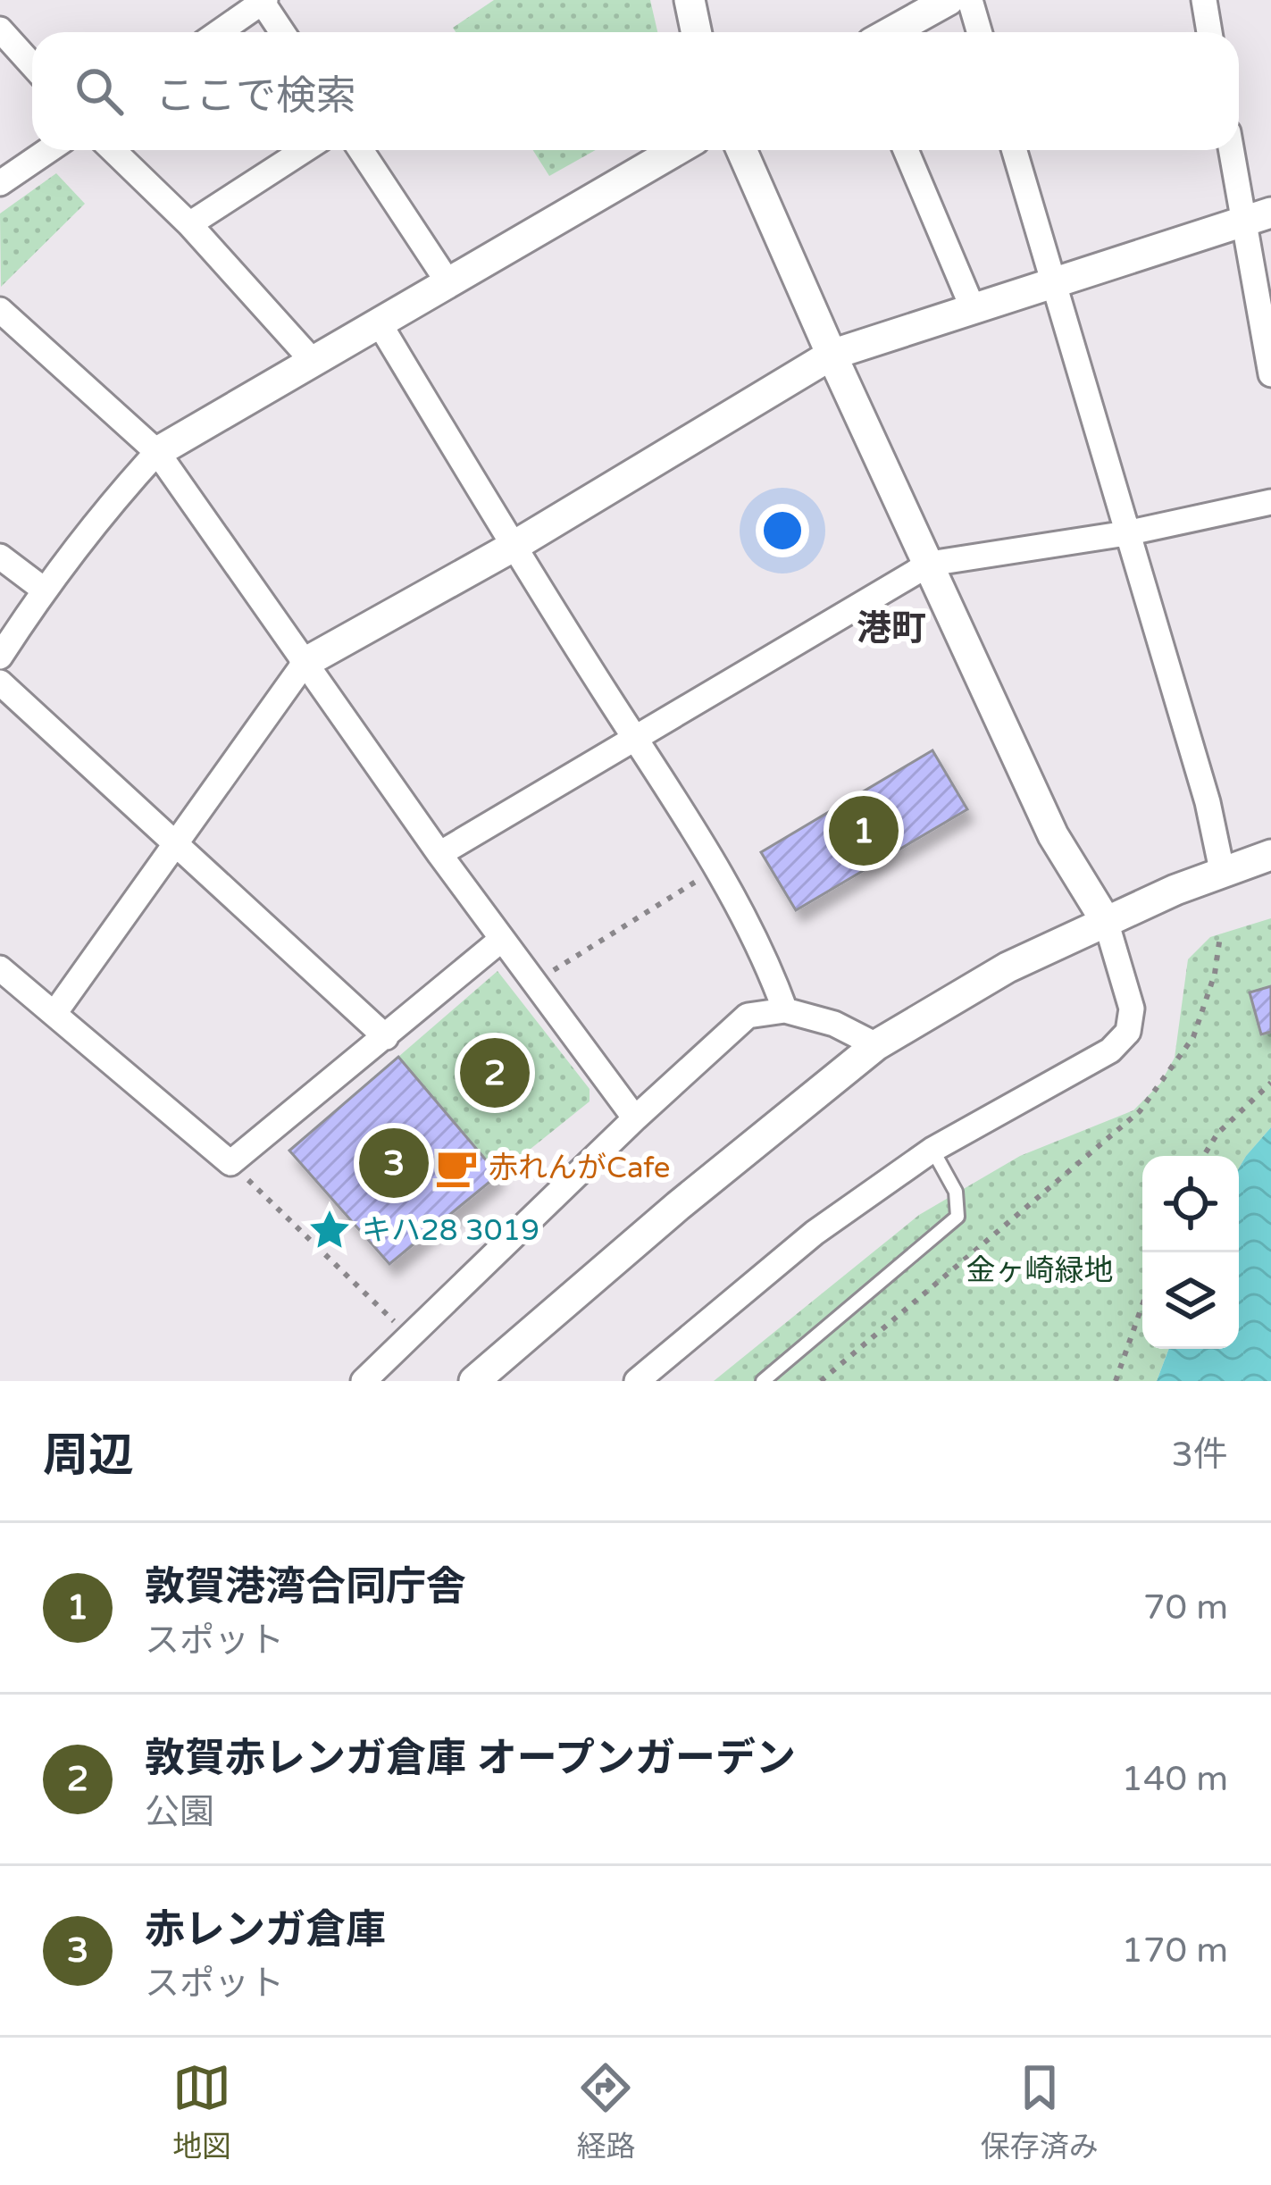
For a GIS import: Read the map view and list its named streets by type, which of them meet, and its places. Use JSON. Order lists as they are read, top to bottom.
{
  "districts": ["港町"],
  "parks": ["金ヶ崎緑地"],
  "places": {
    "cafe": ["赤れんがCafe"],
    "place": ["キハ28 3019"]
  },
  "page": {
    "search": "ここで検索",
    "pins": ["1", "2", "3"],
    "heading": ["周辺", "3件"],
    "list": [
      {
        "mark": "1",
        "name": "敦賀港湾合同庁舎",
        "note": "スポット",
        "value": "70 m"
      },
      {
        "mark": "2",
        "name": "敦賀赤レンガ倉庫 オープンガーデン",
        "note": "公園",
        "value": "140 m"
      },
      {
        "mark": "3",
        "name": "赤レンガ倉庫",
        "note": "スポット",
        "value": "170 m"
      }
    ],
    "nav": ["地図", "経路", "保存済み"]
  }
}
